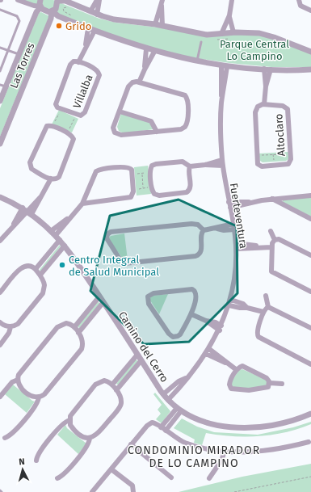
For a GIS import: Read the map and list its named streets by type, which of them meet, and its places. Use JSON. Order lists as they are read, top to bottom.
{
  "streets": {
    "street": [
      "Las Torres",
      "Villalba",
      "Altoclaro",
      "Fuerteventura",
      "Camino del Cerro"
    ]
  },
  "crossings": [
    ["Fuerteventura", "Camino del Cerro"]
  ],
  "districts": ["CONDOMINIO MIRADOR DE LO CAMPINO"],
  "parks": ["Parque Central Lo Campino"],
  "places": ["Grido", "Centro Integral de Salud Municipal"],
  "north": "top"
}
